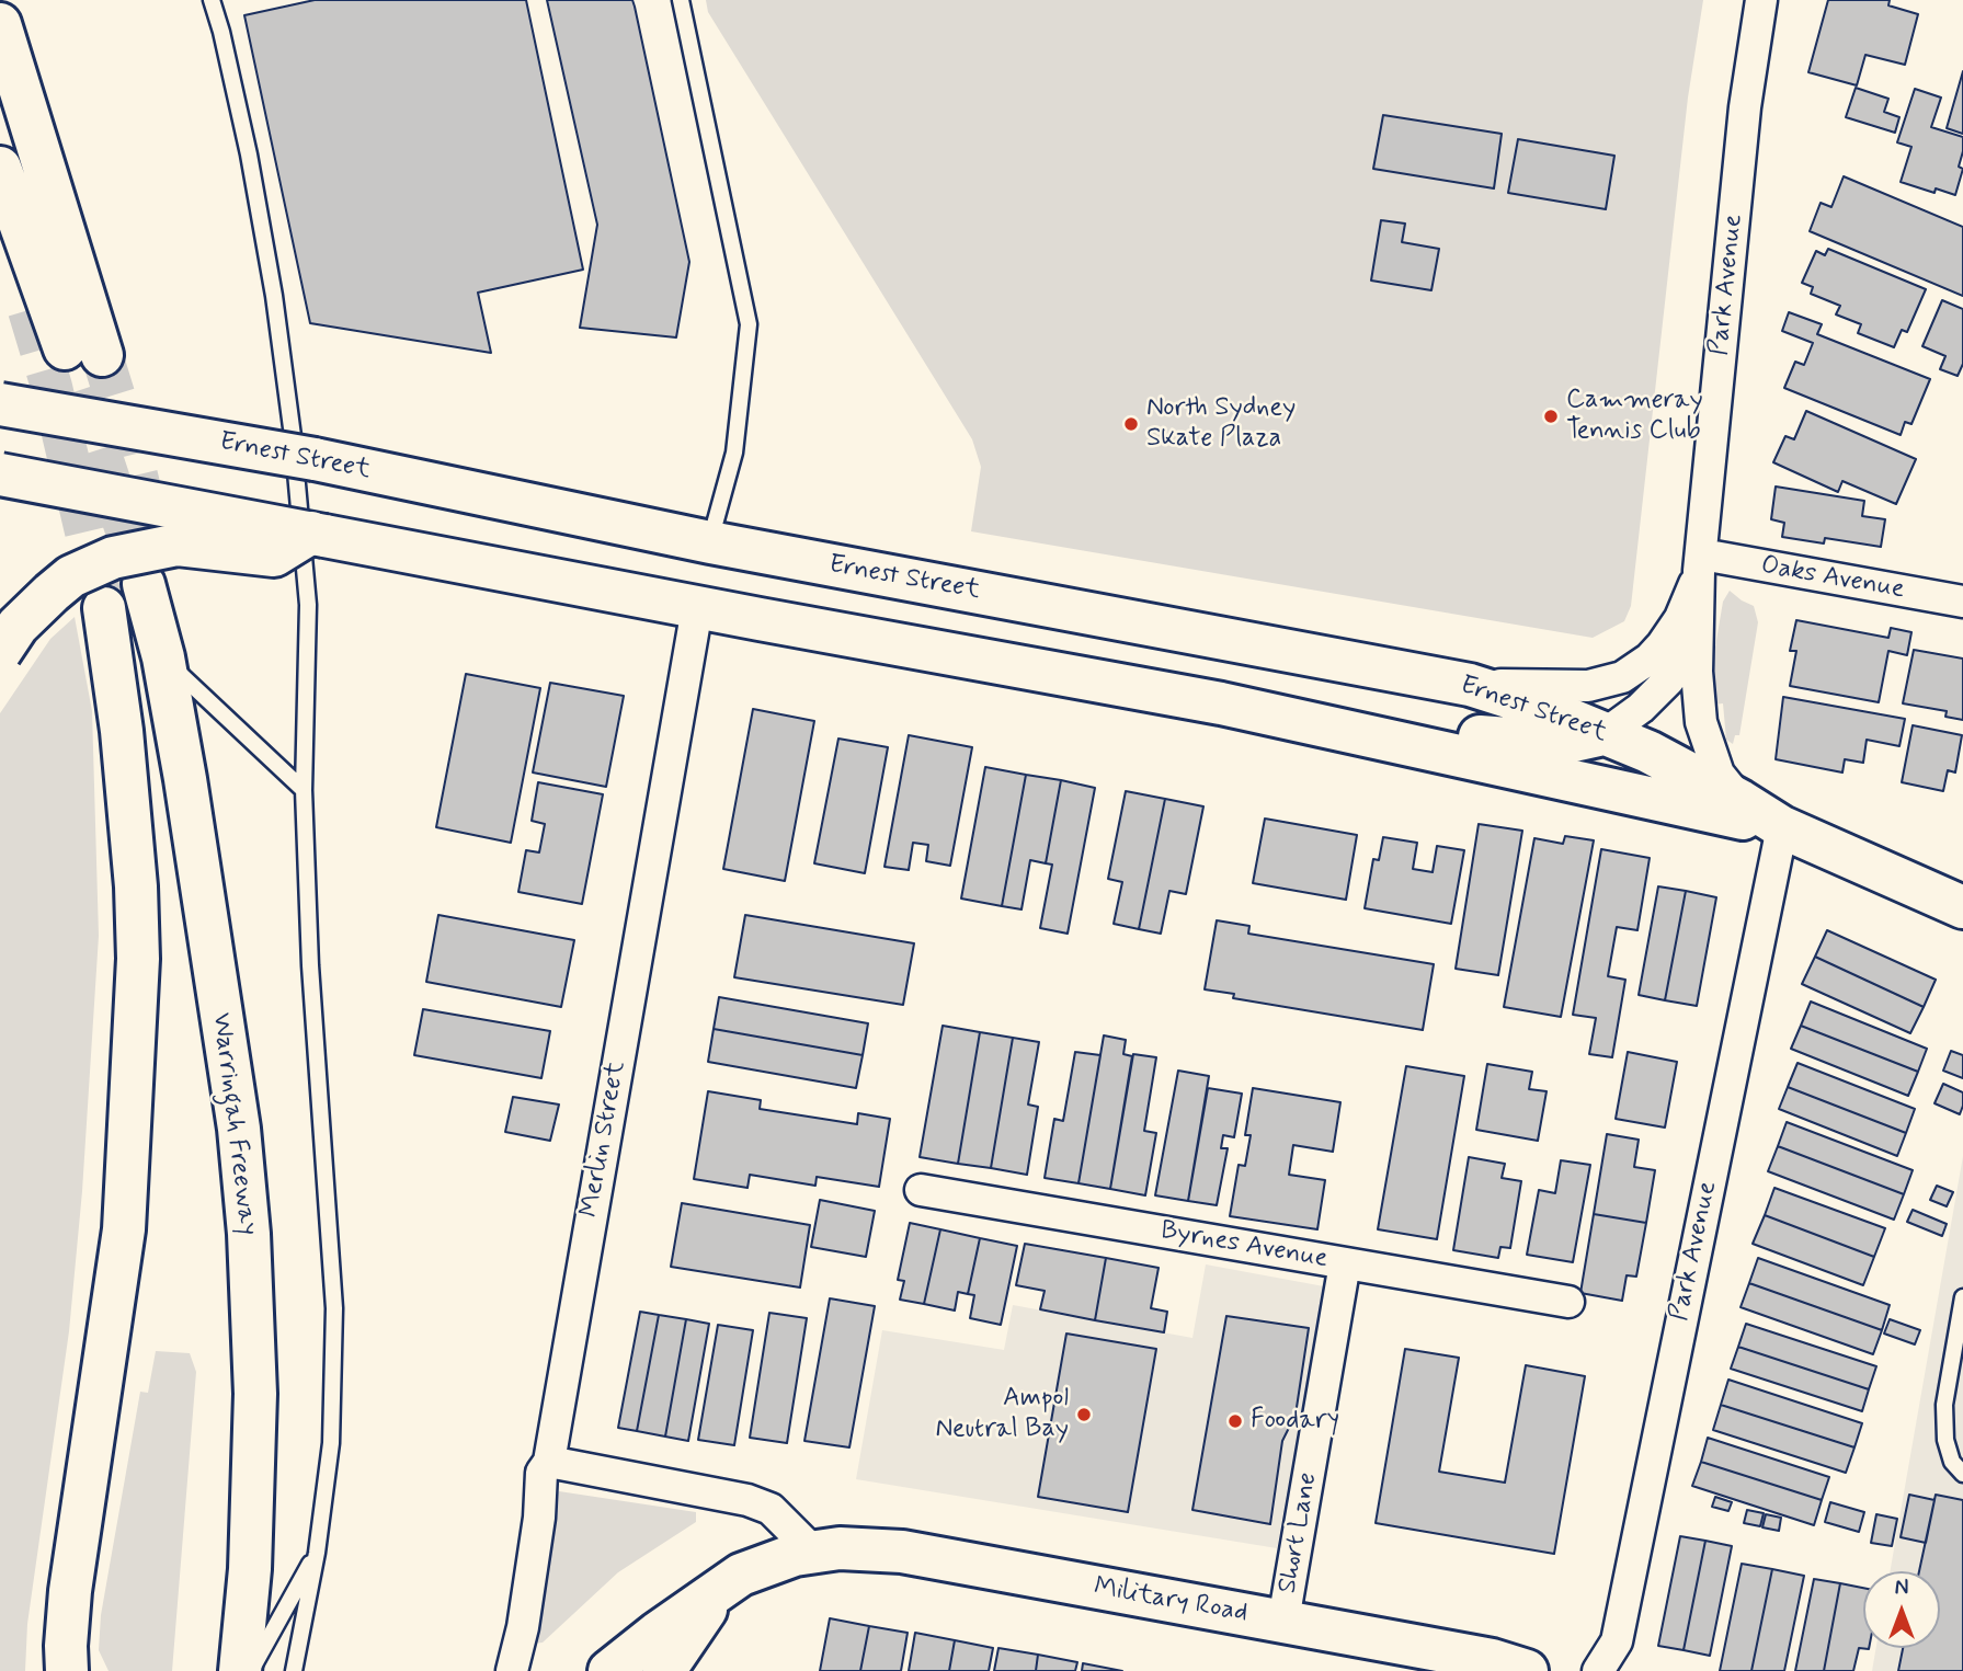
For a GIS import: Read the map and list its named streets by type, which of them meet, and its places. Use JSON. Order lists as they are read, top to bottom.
{
  "streets": {
    "main road": ["Ernest Street", "Warringah Freeway", "Military Road"],
    "street": [
      "Park Avenue",
      "Oaks Avenue",
      "Merlin Street",
      "Byrnes Avenue",
      "Short Lane"
    ]
  },
  "crossings": [
    ["Park Avenue", "Ernest Street"],
    ["Park Avenue", "Oaks Avenue"],
    ["Ernest Street", "Merlin Street"],
    ["Byrnes Avenue", "Short Lane"],
    ["Short Lane", "Military Road"]
  ],
  "places": [
    "Cammeray Tennis Club",
    "North Sydney Skate Plaza",
    "Ampol Neutral Bay",
    "Foodary"
  ],
  "north": "top"
}
